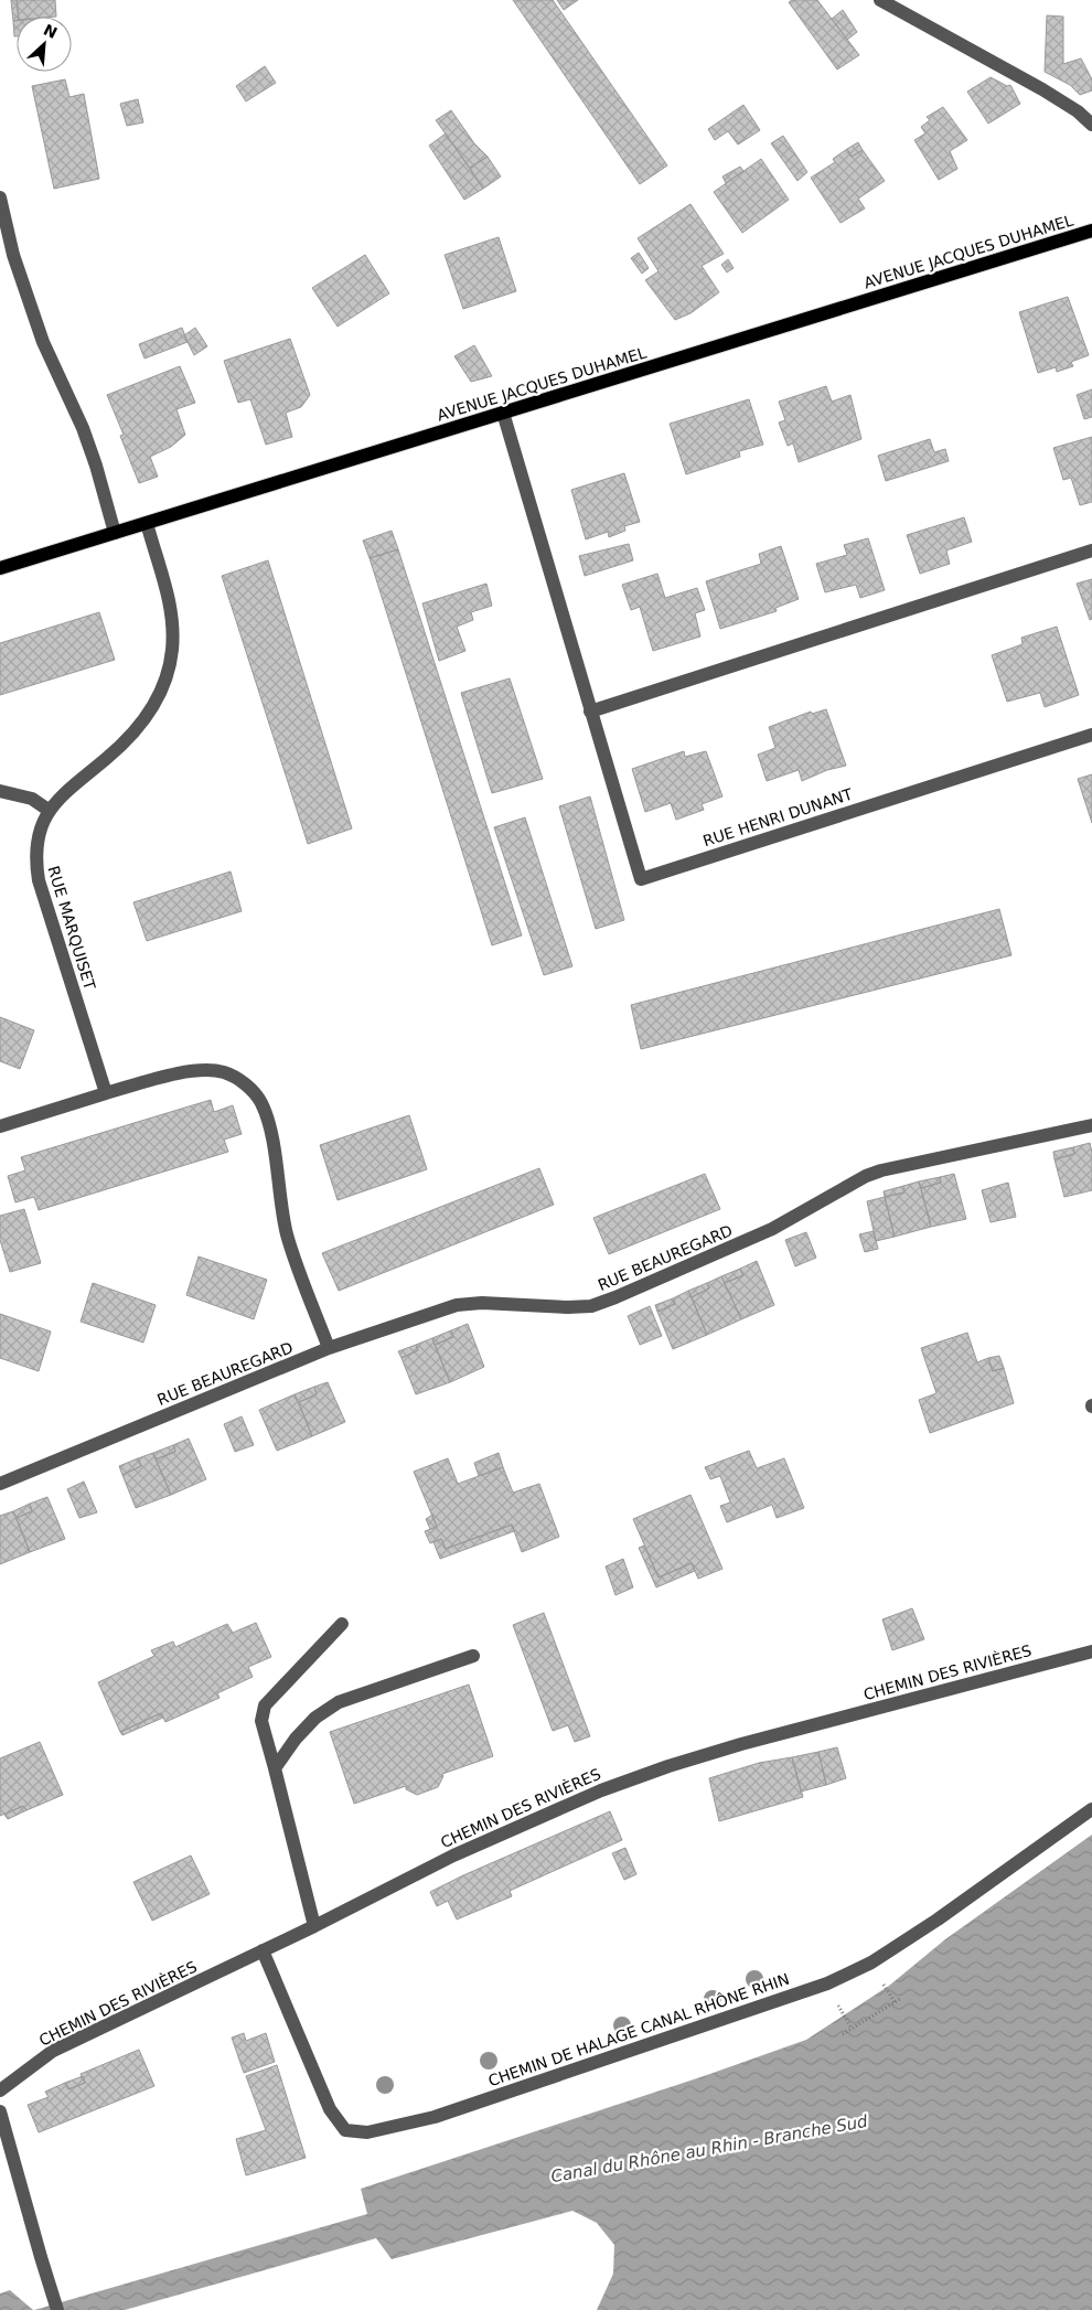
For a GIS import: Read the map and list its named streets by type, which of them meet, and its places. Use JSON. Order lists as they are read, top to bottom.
{
  "streets": {
    "main road": ["AVENUE JACQUES DUHAMEL"],
    "street": [
      "RUE HENRI DUNANT",
      "RUE MARQUISET",
      "RUE BEAUREGARD",
      "CHEMIN DES RIVIÈRES",
      "CHEMIN DE HALAGE CANAL RHÔNE RHIN"
    ]
  },
  "crossings": [
    ["AVENUE JACQUES DUHAMEL", "RUE HENRI DUNANT"],
    ["AVENUE JACQUES DUHAMEL", "RUE MARQUISET"],
    ["CHEMIN DES RIVIÈRES", "CHEMIN DE HALAGE CANAL RHÔNE RHIN"]
  ],
  "water": ["Canal du Rhône au Rhin - Branche Sud"],
  "north": "top right"
}
